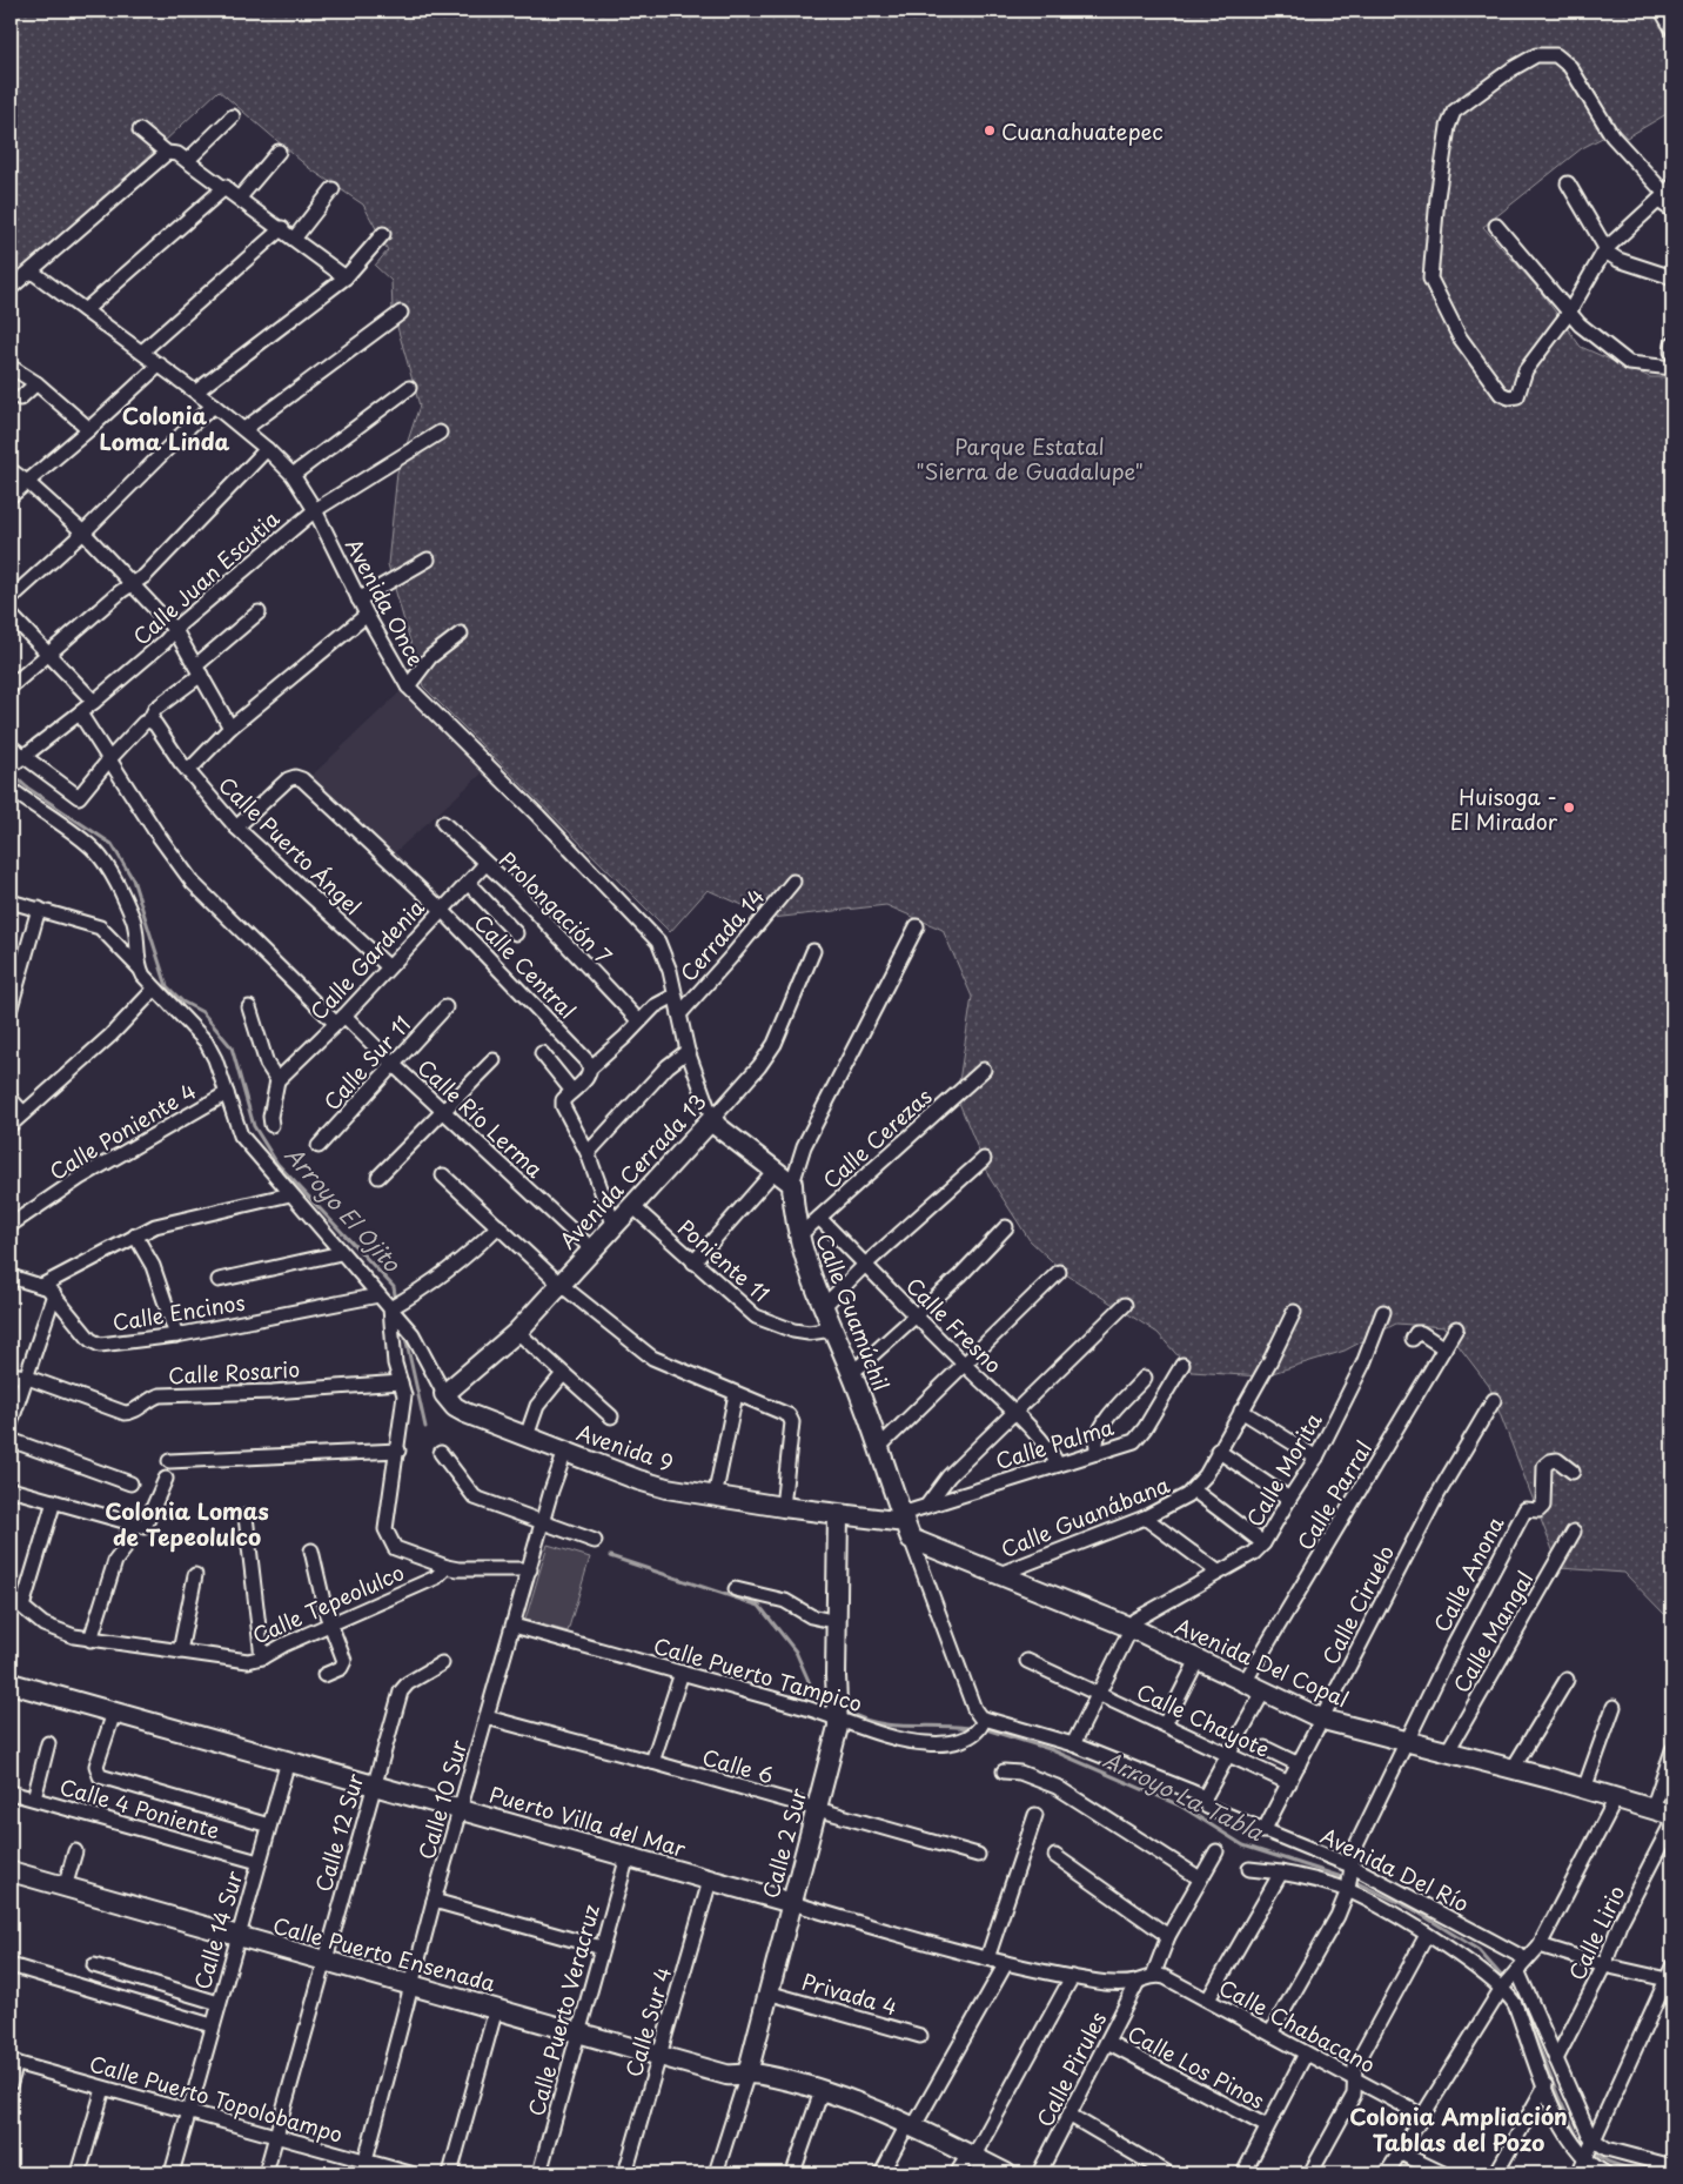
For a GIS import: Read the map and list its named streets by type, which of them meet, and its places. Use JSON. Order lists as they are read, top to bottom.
{
  "streets": {
    "street": [
      "Calle Juan Escutia",
      "Avenida Once",
      "Calle Puerto Ángel",
      "Prolongación 7",
      "Cerrada 14",
      "Calle Gardenia",
      "Calle Central",
      "Calle Sur 11",
      "Calle Río Lerma",
      "Calle Poniente 4",
      "Calle Cerezas",
      "Avenida Cerrada 13",
      "Poniente 11",
      "Calle Encinos",
      "Calle Guamúchil",
      "Calle Fresno",
      "Calle Rosario",
      "Calle Palma",
      "Avenida 9",
      "Calle Morita",
      "Calle Parral",
      "Calle Guanábana",
      "Calle Anona",
      "Calle Tepeolulco",
      "Calle Ciruelo",
      "Calle Mangal",
      "Avenida Del Copal",
      "Calle Puerto Tampico",
      "Calle Chayote",
      "Calle 6",
      "Calle 10 Sur",
      "Calle 4 Poniente",
      "Puerto Villa del Mar",
      "Calle 12 Sur",
      "Calle 2 Sur",
      "Avenida Del Río",
      "Calle 14 Sur",
      "Calle Lirio",
      "Calle Puerto Ensenada",
      "Privada 4",
      "Calle Puerto Veracruz",
      "Calle Sur 4",
      "Calle Chabacano",
      "Calle Los Pinos",
      "Calle Pirules",
      "Calle Puerto Topolobampo"
    ]
  },
  "crossings": [
    ["Calle Juan Escutia", "Avenida Once"],
    ["Calle Juan Escutia", "Calle Río Lerma"],
    ["Avenida Once", "Cerrada 14"],
    ["Avenida Once", "Avenida Cerrada 13"],
    ["Calle Puerto Ángel", "Calle Gardenia"],
    ["Calle Puerto Ángel", "Calle Central"],
    ["Prolongación 7", "Calle Gardenia"],
    ["Calle Gardenia", "Calle Central"],
    ["Calle Gardenia", "Calle Río Lerma"],
    ["Calle Sur 11", "Calle Río Lerma"],
    ["Calle Río Lerma", "Avenida Cerrada 13"],
    ["Calle Poniente 4", "Avenida 9"],
    ["Calle Cerezas", "Calle Guamúchil"],
    ["Calle Cerezas", "Calle Fresno"],
    ["Avenida Cerrada 13", "Poniente 11"],
    ["Avenida Cerrada 13", "Avenida 9"],
    ["Poniente 11", "Calle Guamúchil"],
    ["Calle Encinos", "Avenida 9"],
    ["Calle Guamúchil", "Calle Palma"],
    ["Calle Guamúchil", "Avenida 9"],
    ["Calle Guamúchil", "Avenida Del Copal"],
    ["Calle Guamúchil", "Calle Puerto Tampico"],
    ["Calle Guamúchil", "Avenida Del Río"],
    ["Calle Fresno", "Calle Palma"],
    ["Calle Palma", "Avenida 9"],
    ["Calle Palma", "Avenida Del Copal"],
    ["Avenida 9", "Avenida Del Copal"],
    ["Avenida 9", "Calle 10 Sur"],
    ["Avenida 9", "Calle 2 Sur"],
    ["Calle Morita", "Avenida Del Copal"],
    ["Calle Morita", "Calle Chayote"],
    ["Calle Morita", "Avenida Del Río"],
    ["Calle Parral", "Avenida Del Copal"],
    ["Calle Guanábana", "Avenida Del Copal"],
    ["Calle Anona", "Avenida Del Copal"],
    ["Calle Ciruelo", "Avenida Del Copal"],
    ["Calle Ciruelo", "Calle Chayote"],
    ["Calle Ciruelo", "Avenida Del Río"],
    ["Calle Mangal", "Avenida Del Copal"],
    ["Calle Puerto Tampico", "Calle 10 Sur"],
    ["Calle Puerto Tampico", "Calle 2 Sur"],
    ["Calle Puerto Tampico", "Avenida Del Río"],
    ["Calle 6", "Calle 10 Sur"],
    ["Calle 6", "Calle 2 Sur"],
    ["Calle 10 Sur", "Puerto Villa del Mar"],
    ["Calle 10 Sur", "Calle Puerto Ensenada"],
    ["Calle 10 Sur", "Calle Puerto Topolobampo"],
    ["Calle 4 Poniente", "Puerto Villa del Mar"],
    ["Calle 4 Poniente", "Calle 14 Sur"],
    ["Puerto Villa del Mar", "Calle 12 Sur"],
    ["Puerto Villa del Mar", "Calle 2 Sur"],
    ["Puerto Villa del Mar", "Calle 14 Sur"],
    ["Puerto Villa del Mar", "Calle Puerto Veracruz"],
    ["Puerto Villa del Mar", "Calle Sur 4"],
    ["Puerto Villa del Mar", "Calle Chabacano"],
    ["Puerto Villa del Mar", "Calle Pirules"],
    ["Calle 12 Sur", "Calle Puerto Ensenada"],
    ["Calle 12 Sur", "Calle Puerto Topolobampo"],
    ["Calle 2 Sur", "Calle Puerto Ensenada"],
    ["Calle 2 Sur", "Privada 4"],
    ["Calle 14 Sur", "Calle Puerto Ensenada"],
    ["Calle 14 Sur", "Calle Puerto Topolobampo"],
    ["Calle Puerto Ensenada", "Calle Puerto Veracruz"],
    ["Calle Puerto Ensenada", "Calle Sur 4"],
    ["Calle Los Pinos", "Calle Pirules"]
  ],
  "districts": ["Colonia Loma Linda", "Colonia Lomas de Tepeolulco", "Colonia Ampliación Tablas del Pozo"],
  "water": ["Arroyo El Ojito", "Arroyo La Tabla"],
  "parks": ["Parque Estatal \"Sierra de Guadalupe\""],
  "places": ["Cuanahuatepec", "Huisoga - El Mirador"]
}
